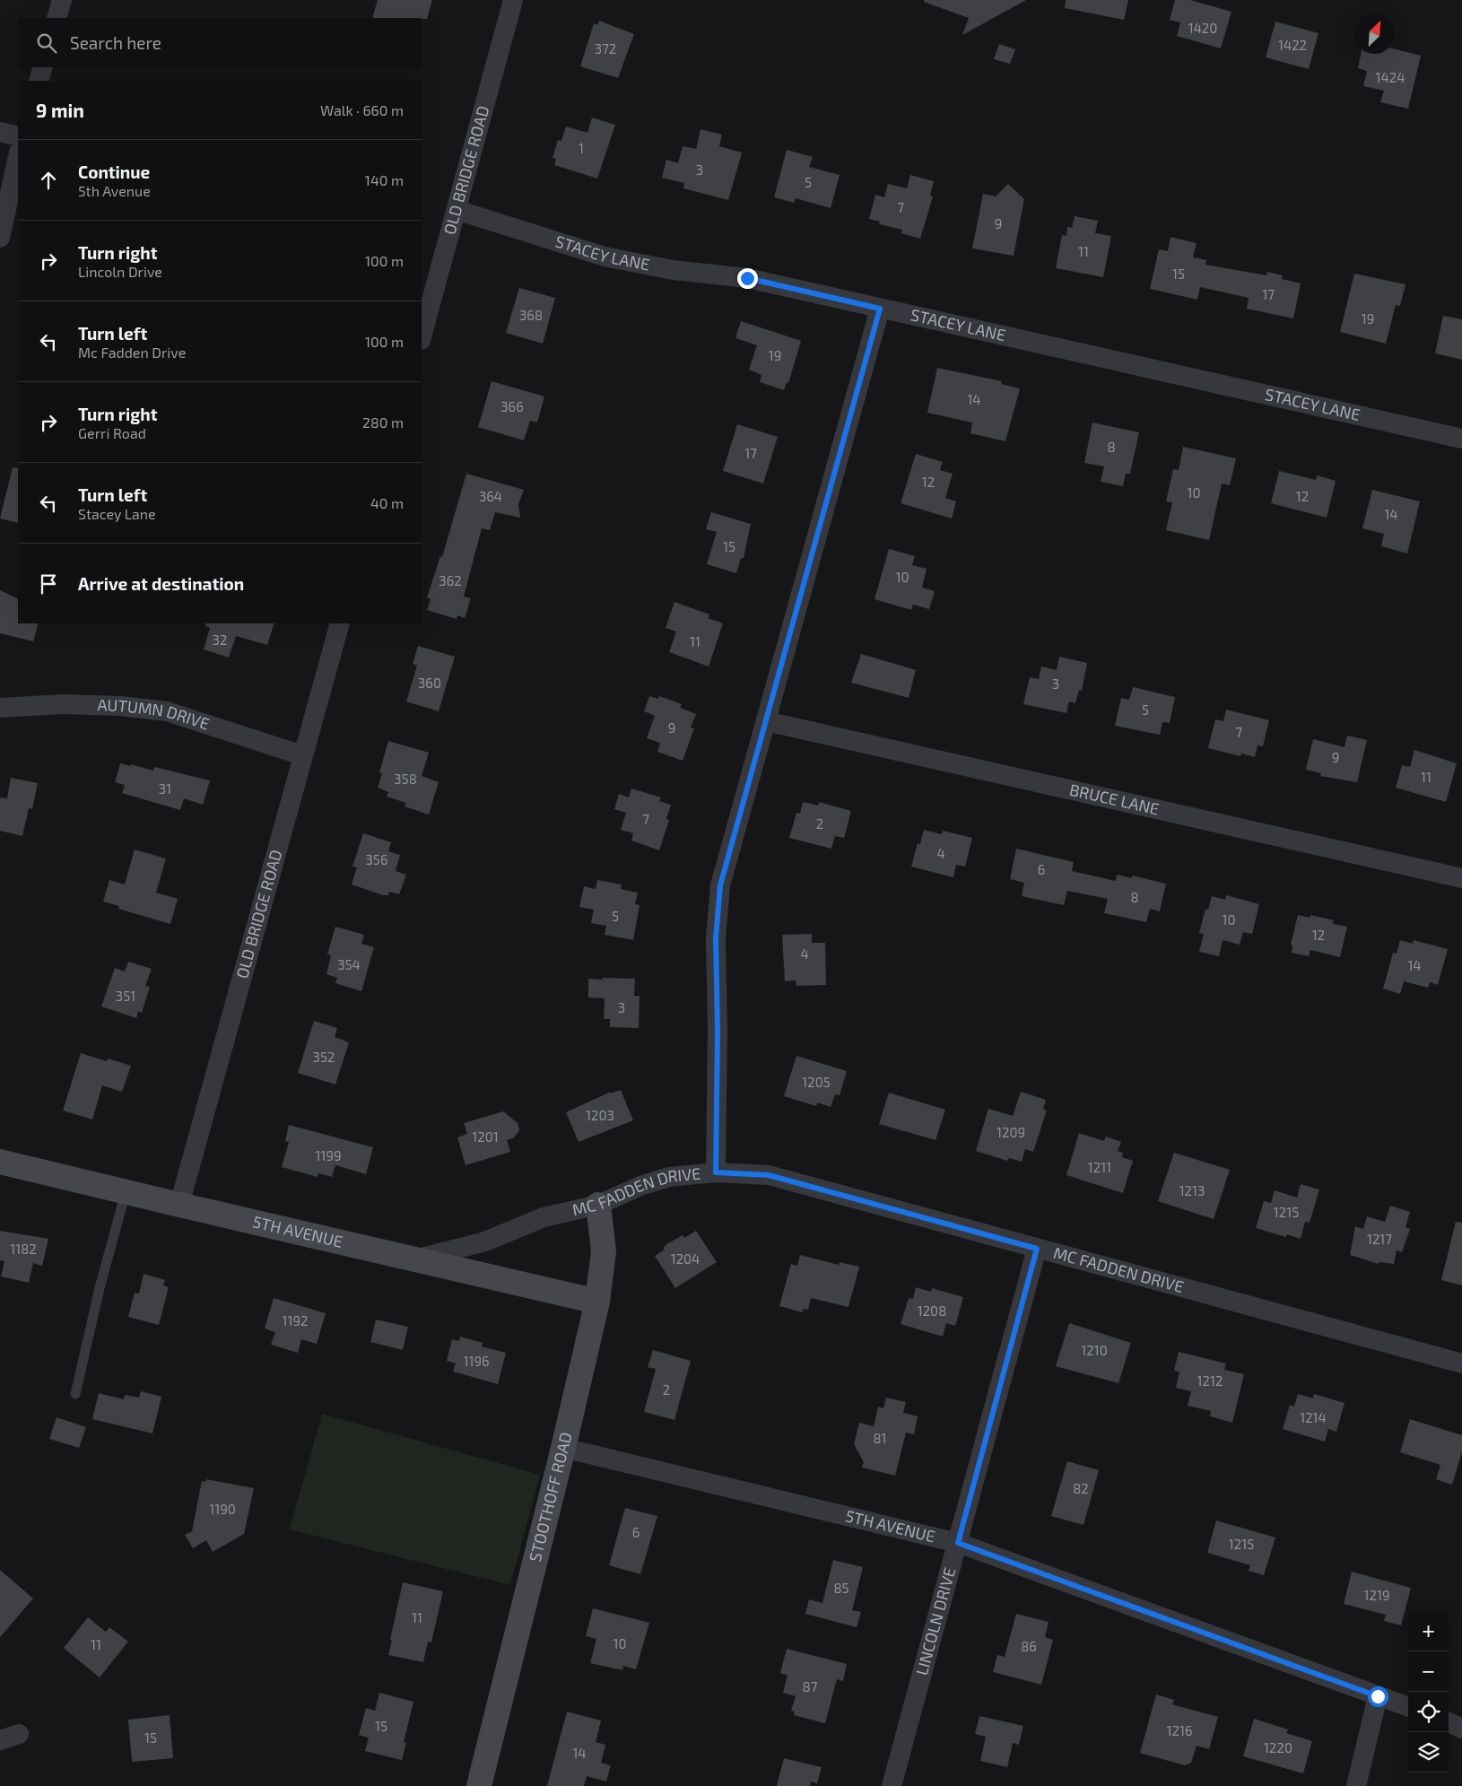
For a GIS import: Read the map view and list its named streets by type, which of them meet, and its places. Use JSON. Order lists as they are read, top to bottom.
{
  "streets": {
    "street": [
      "OLD BRIDGE ROAD",
      "STACEY LANE",
      "AUTUMN DRIVE",
      "BRUCE LANE",
      "MC FADDEN DRIVE",
      "5TH AVENUE",
      "STOOTHOFF ROAD",
      "LINCOLN DRIVE"
    ]
  },
  "crossings": [
    ["OLD BRIDGE ROAD", "STACEY LANE"],
    ["OLD BRIDGE ROAD", "AUTUMN DRIVE"],
    ["OLD BRIDGE ROAD", "5TH AVENUE"],
    ["MC FADDEN DRIVE", "5TH AVENUE"],
    ["MC FADDEN DRIVE", "STOOTHOFF ROAD"],
    ["MC FADDEN DRIVE", "LINCOLN DRIVE"],
    ["5TH AVENUE", "STOOTHOFF ROAD"],
    ["5TH AVENUE", "LINCOLN DRIVE"]
  ],
  "house_numbers": [
    "1420",
    "1422",
    "372",
    "1424",
    "1",
    "3",
    "5",
    "7",
    "9",
    "11",
    "15",
    "17",
    "368",
    "19",
    "19",
    "14",
    "366",
    "8",
    "17",
    "12",
    "10",
    "364",
    "12",
    "14",
    "15",
    "10",
    "362",
    "32",
    "11",
    "360",
    "3",
    "5",
    "9",
    "7",
    "9",
    "11",
    "358",
    "31",
    "7",
    "2",
    "4",
    "356",
    "6",
    "8",
    "5",
    "10",
    "12",
    "4",
    "354",
    "14",
    "351",
    "3",
    "352",
    "1205",
    "1203",
    "1209",
    "1201",
    "1199",
    "1211",
    "1213",
    "1215",
    "1217",
    "1182",
    "1204",
    "1208",
    "1192",
    "1210",
    "1196",
    "1212",
    "2",
    "1214",
    "81",
    "82",
    "1190",
    "6",
    "1215",
    "85",
    "1219",
    "11",
    "10",
    "11",
    "86",
    "87",
    "15",
    "1216",
    "15",
    "1220",
    "14"
  ],
  "north": "top right",
  "page": {
    "search": "Search here",
    "heading": ["9 min", "Walk · 660 m"],
    "list": [
      ["Continue", "5th Avenue", "140 m"],
      ["Turn right", "Lincoln Drive", "100 m"],
      ["Turn left", "Mc Fadden Drive", "100 m"],
      ["Turn right", "Gerri Road", "280 m"],
      ["Turn left", "Stacey Lane", "40 m"],
      "Arrive at destination"
    ],
    "map_buttons": ["+", "−"]
  }
}
